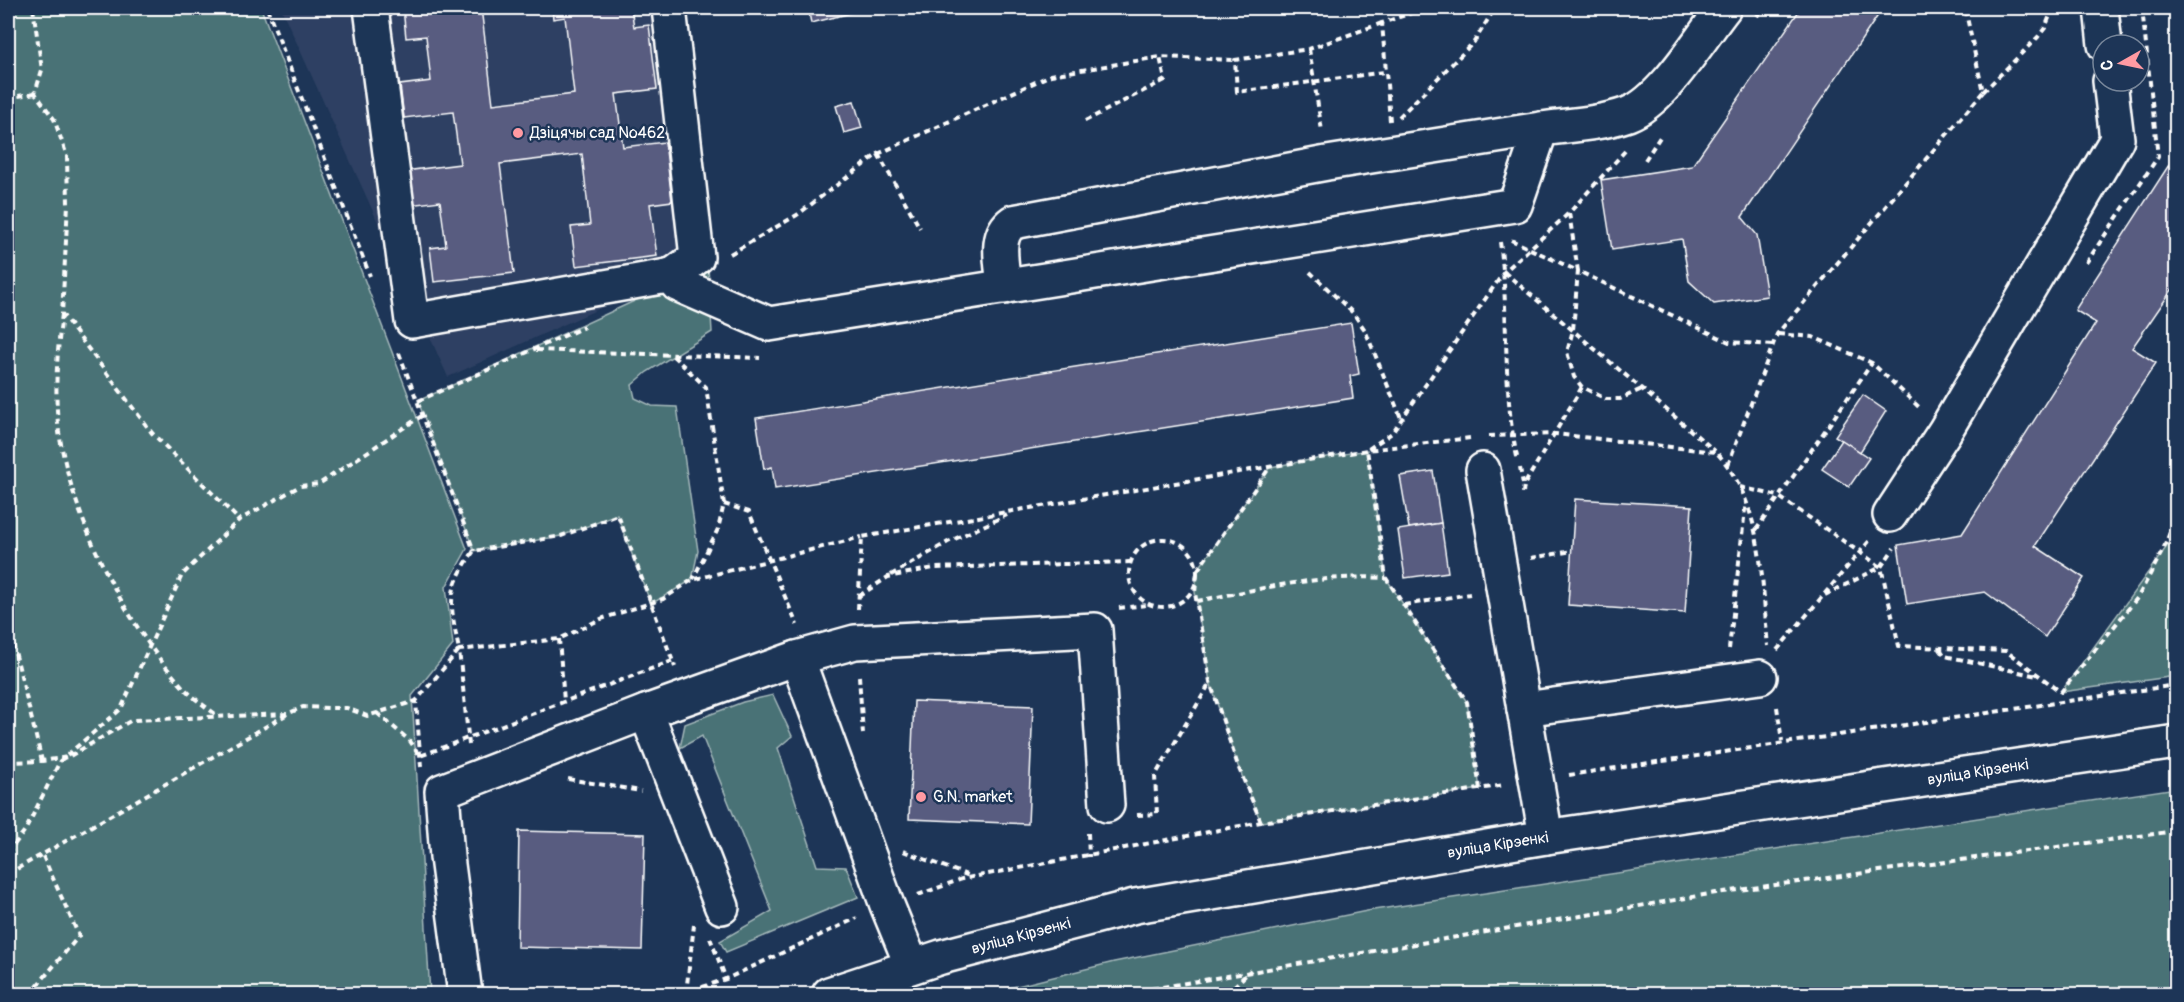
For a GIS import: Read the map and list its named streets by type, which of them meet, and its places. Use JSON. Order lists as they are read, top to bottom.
{
  "streets": {
    "street": ["вуліца Кірэенкі"]
  },
  "places": ["Дзіцячы сад №462", "G.N. market"],
  "north": "left"
}
